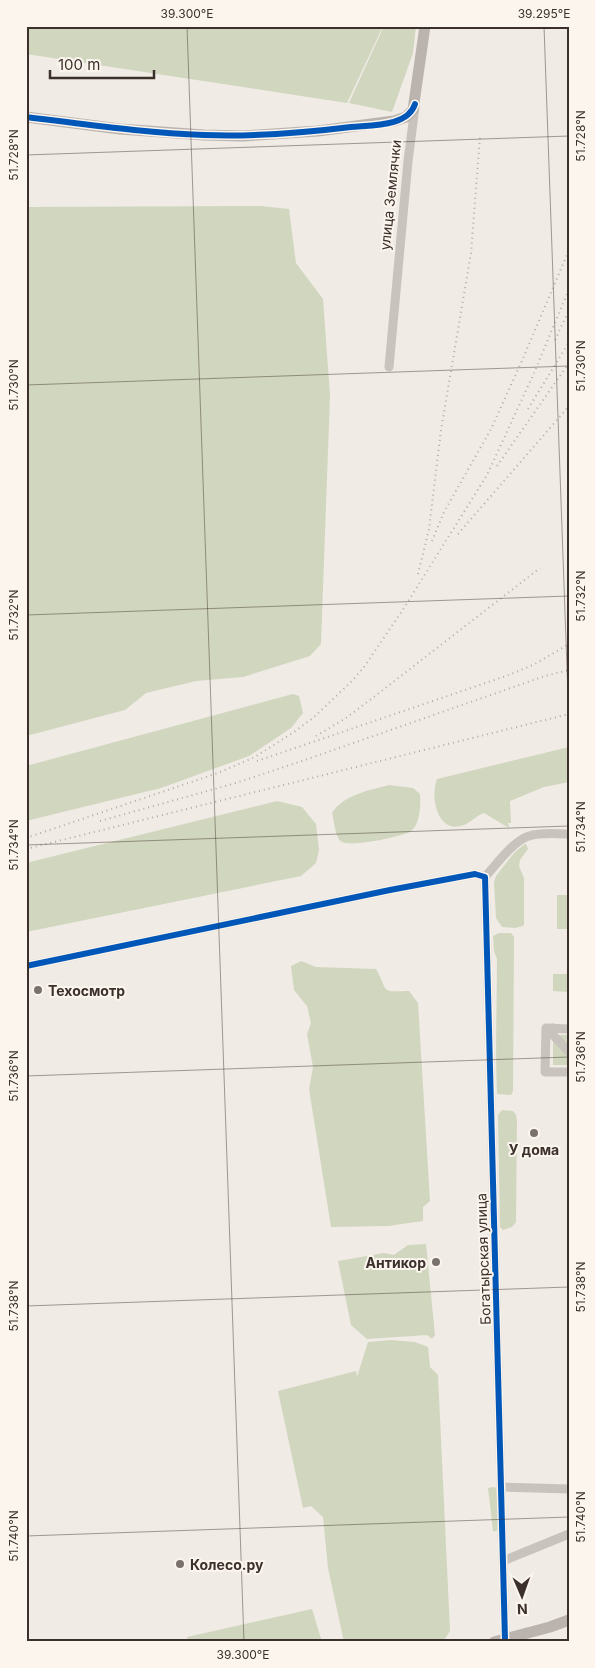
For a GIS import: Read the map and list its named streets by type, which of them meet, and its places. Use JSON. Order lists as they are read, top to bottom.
{
  "streets": {
    "street": ["улица Землячки", "Богатырская улица"]
  },
  "places": [
    "Техосмотр",
    "У дома",
    "Антикор",
    "Колесо.ру"
  ],
  "scale_bar": "100 m",
  "north": "bottom",
  "coordinates": [
    "39.300°E",
    "39.295°E",
    "51.728°N",
    "51.730°N",
    "51.732°N",
    "51.734°N",
    "51.736°N",
    "51.738°N",
    "51.740°N"
  ]
}
